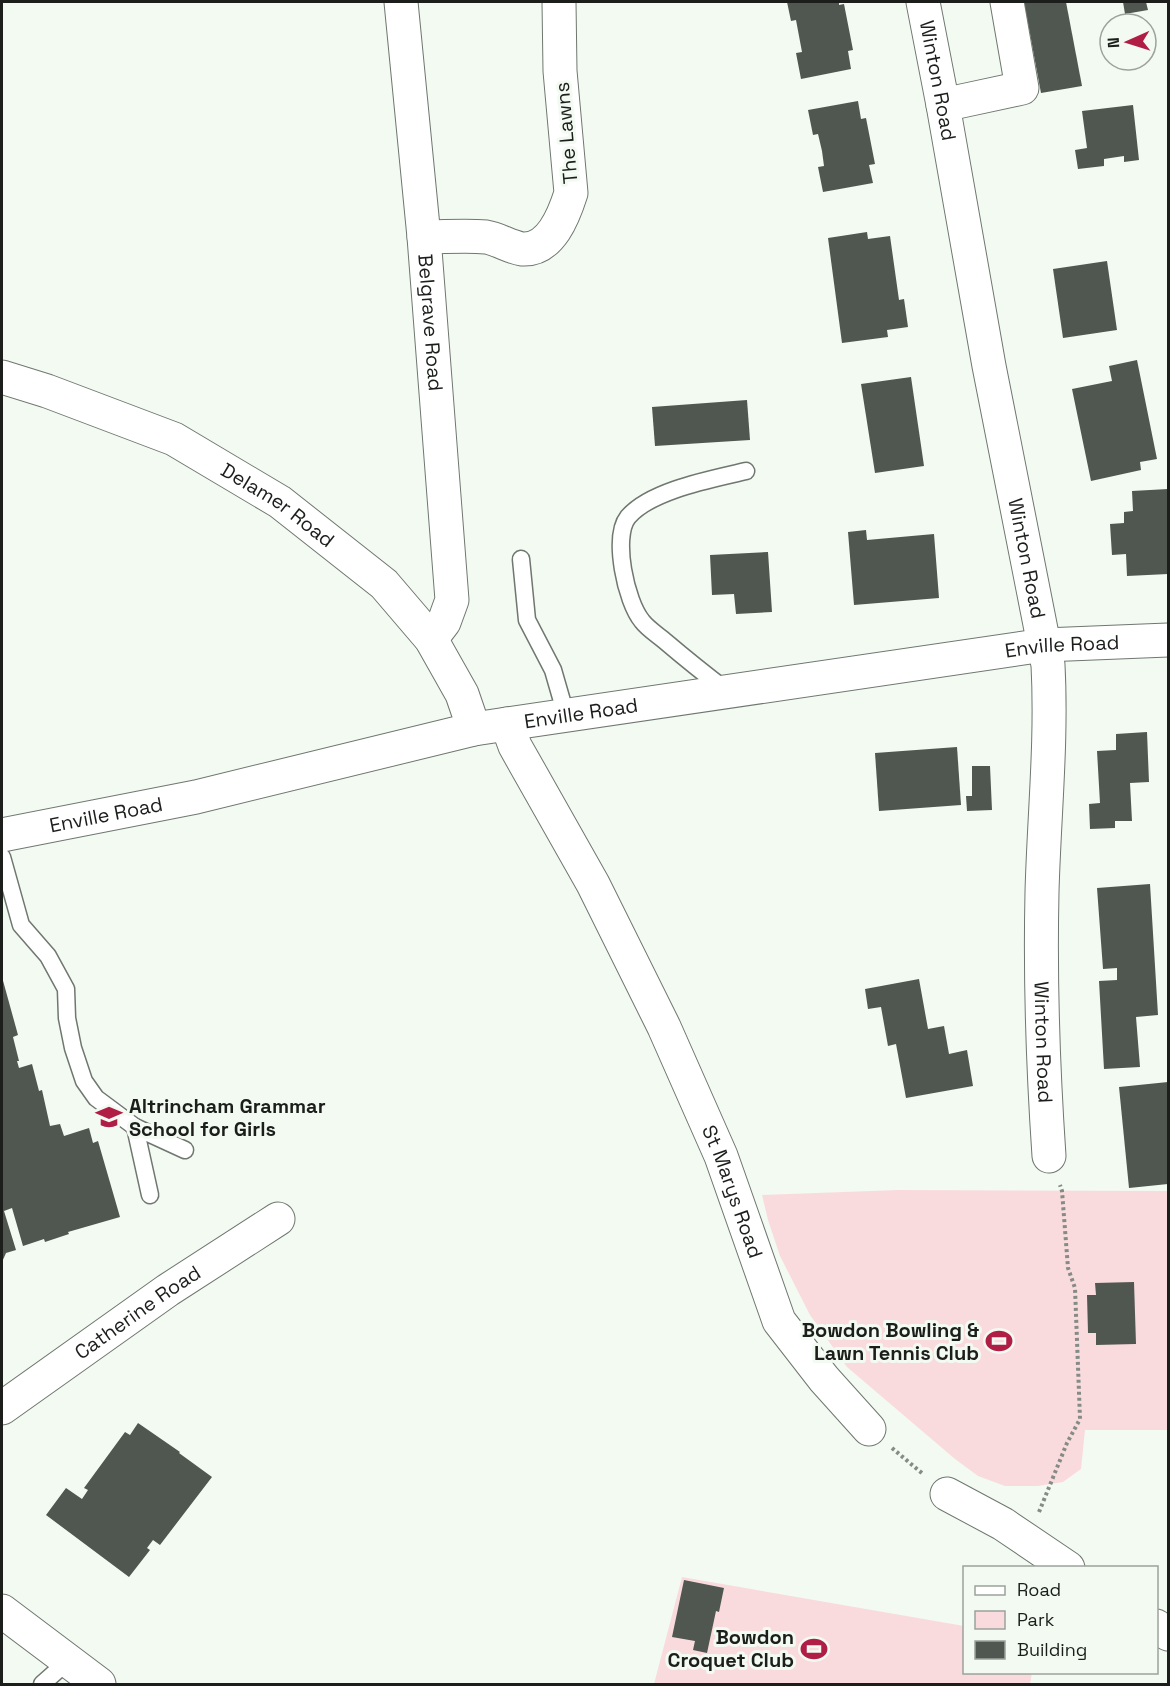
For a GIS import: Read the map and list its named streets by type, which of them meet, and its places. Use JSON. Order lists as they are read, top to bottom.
{
  "streets": {
    "street": [
      "Winton Road",
      "The Lawns",
      "Belgrave Road",
      "Delamer Road",
      "Enville Road",
      "St Marys Road",
      "Catherine Road"
    ]
  },
  "crossings": [
    ["Winton Road", "Enville Road"],
    ["The Lawns", "Belgrave Road"],
    ["Belgrave Road", "Delamer Road"],
    ["Delamer Road", "Enville Road"],
    ["Enville Road", "St Marys Road"]
  ],
  "places": {
    "school or university": ["Altrincham Grammar School for Girls"],
    "sports": ["Bowdon Bowling & Lawn Tennis Club", "Bowdon Croquet Club"]
  },
  "legend": ["Road", "Park", "Building"],
  "north": "left"
}
